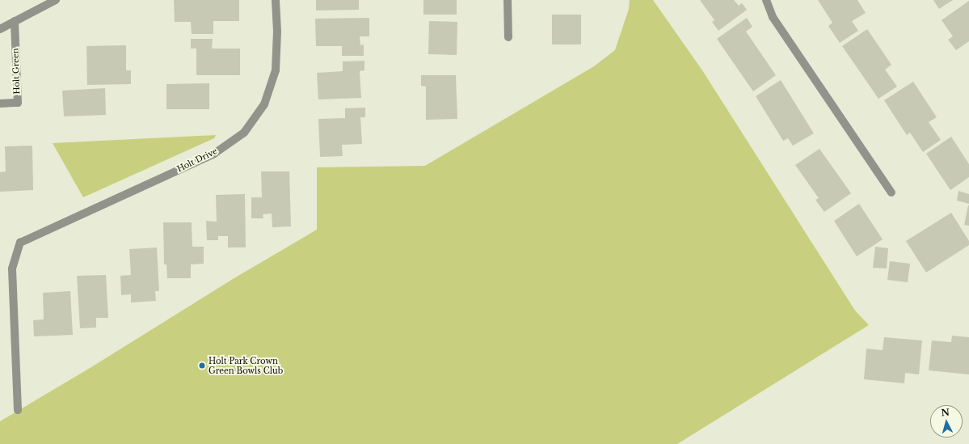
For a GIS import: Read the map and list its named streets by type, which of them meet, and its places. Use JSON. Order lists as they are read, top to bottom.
{
  "streets": {
    "street": ["Holt Green", "Holt Drive"]
  },
  "places": ["Holt Park Crown Green Bowls Club"],
  "north": "top"
}
